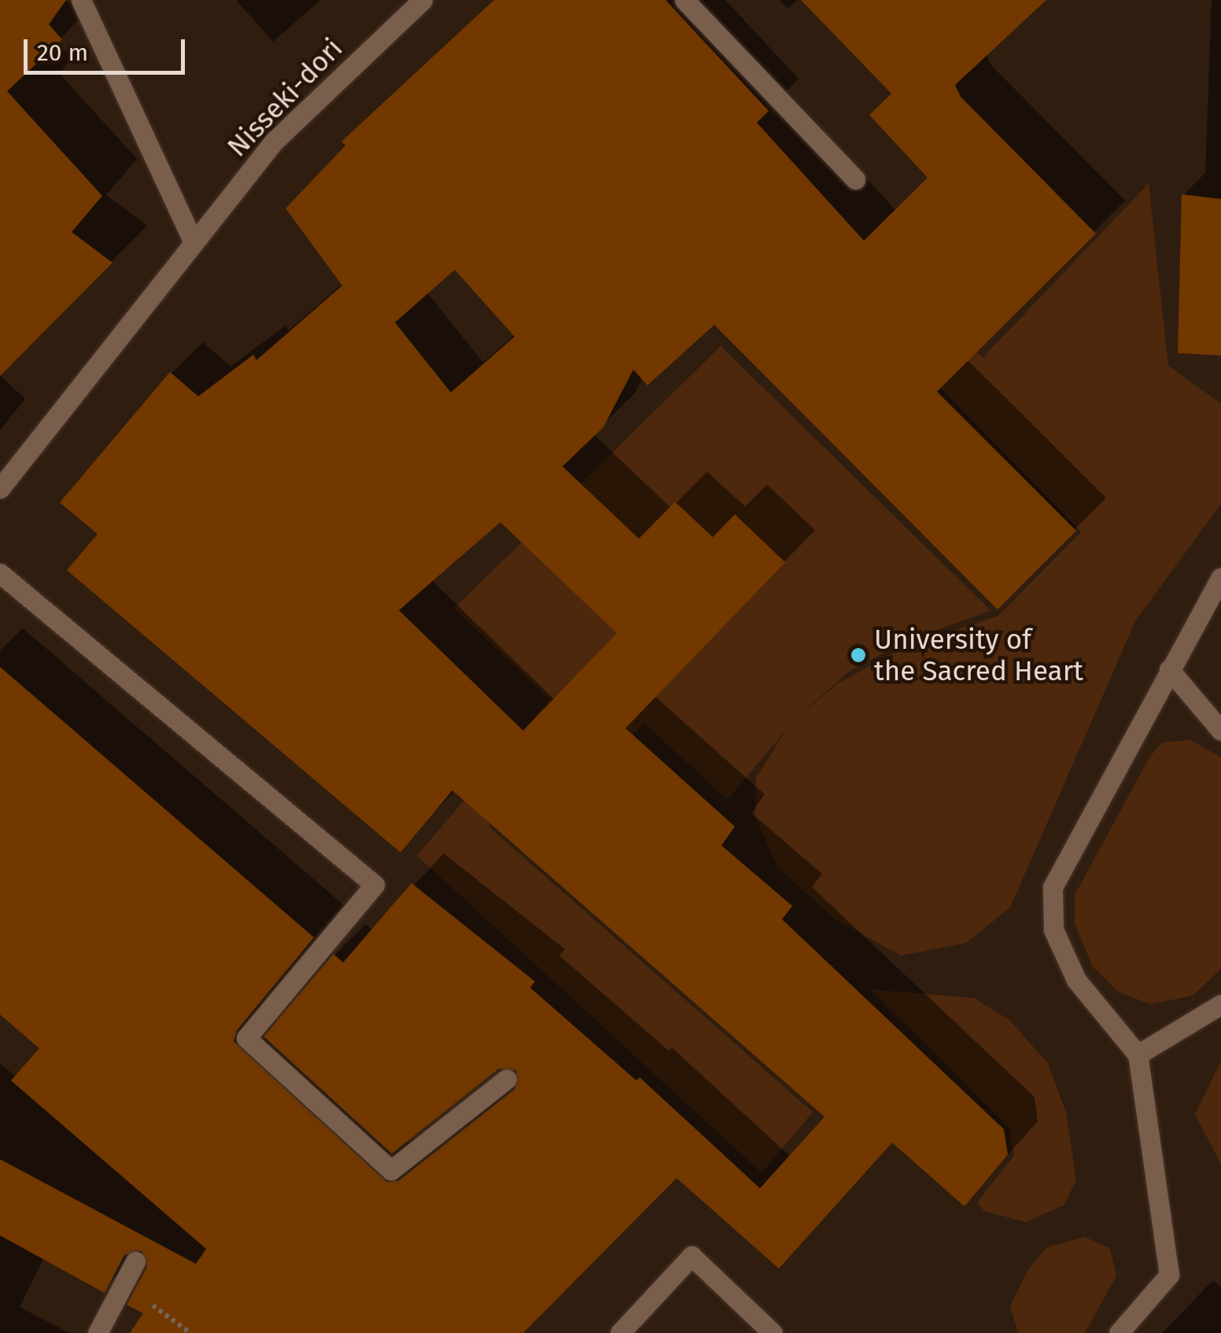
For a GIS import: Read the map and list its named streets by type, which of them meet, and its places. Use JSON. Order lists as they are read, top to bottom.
{
  "streets": {
    "street": ["Nisseki-dori"]
  },
  "places": ["University of the Sacred Heart"],
  "scale_bar": "20 m"
}
